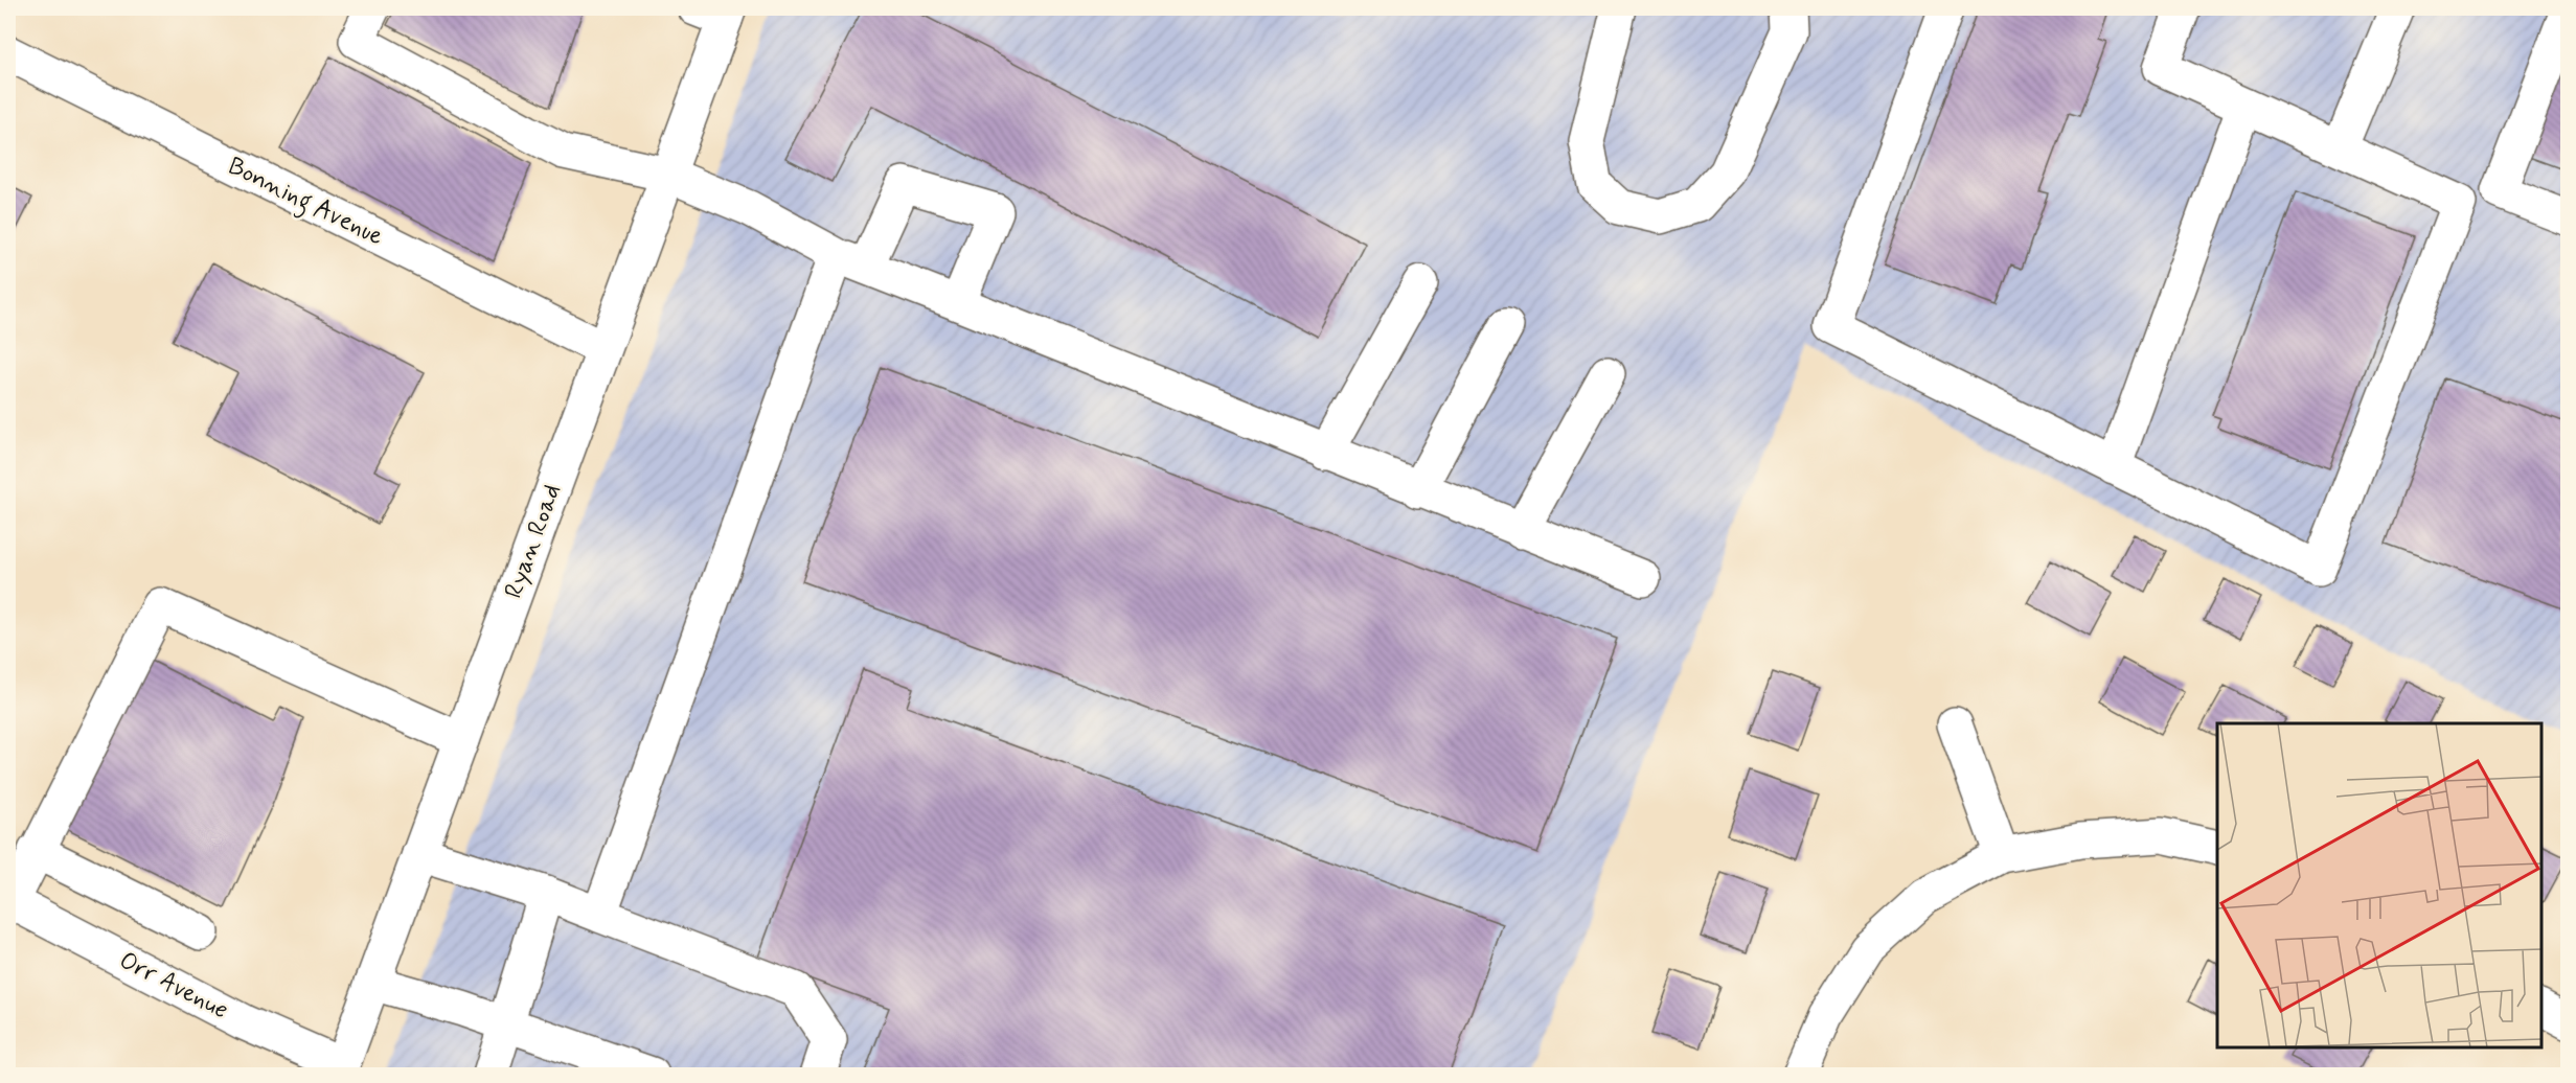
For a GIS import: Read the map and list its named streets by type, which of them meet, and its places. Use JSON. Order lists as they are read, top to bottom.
{
  "streets": {
    "street": ["Bonning Avenue", "Ryan Road", "Orr Avenue"]
  },
  "crossings": [
    ["Bonning Avenue", "Ryan Road"],
    ["Ryan Road", "Orr Avenue"]
  ]
}
